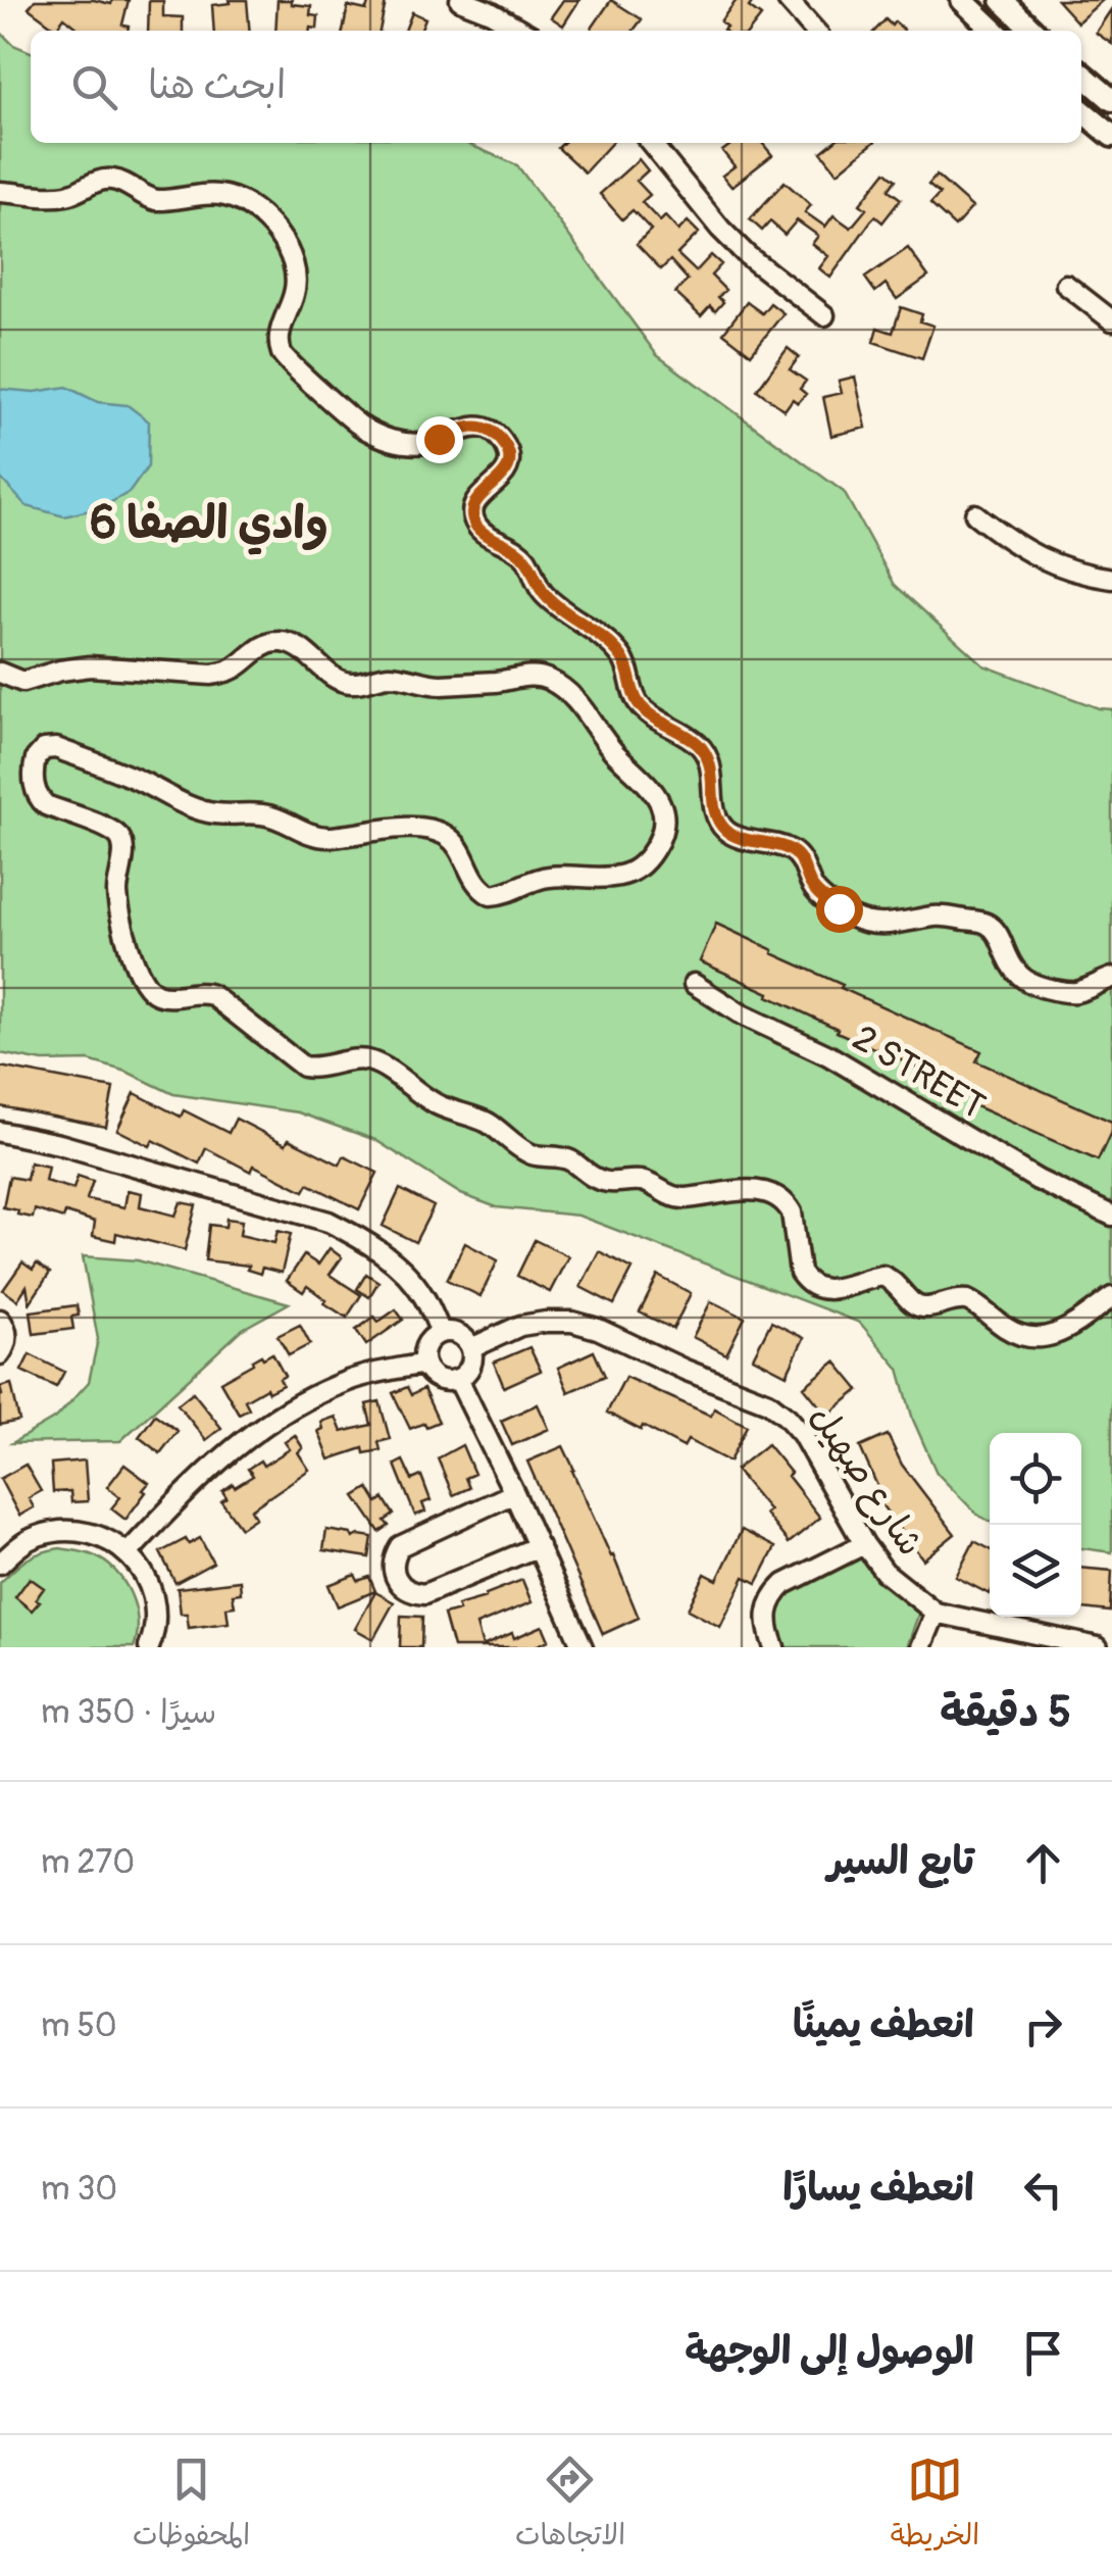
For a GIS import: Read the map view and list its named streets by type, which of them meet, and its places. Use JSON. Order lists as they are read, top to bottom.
{
  "streets": {
    "street": ["2 STREET", "شارع صهيل"]
  },
  "districts": ["وادي الصفا 6"],
  "page": {
    "search": "ابحث هنا",
    "heading": ["5 دقيقة", "سيرًا · 350 m"],
    "list": [
      ["تابع السير", "270 m"],
      ["انعطف يمينًا", "50 m"],
      ["انعطف يسارًا", "30 m"],
      "الوصول إلى الوجهة"
    ],
    "nav": ["الخريطة", "الاتجاهات", "المحفوظات"]
  }
}
